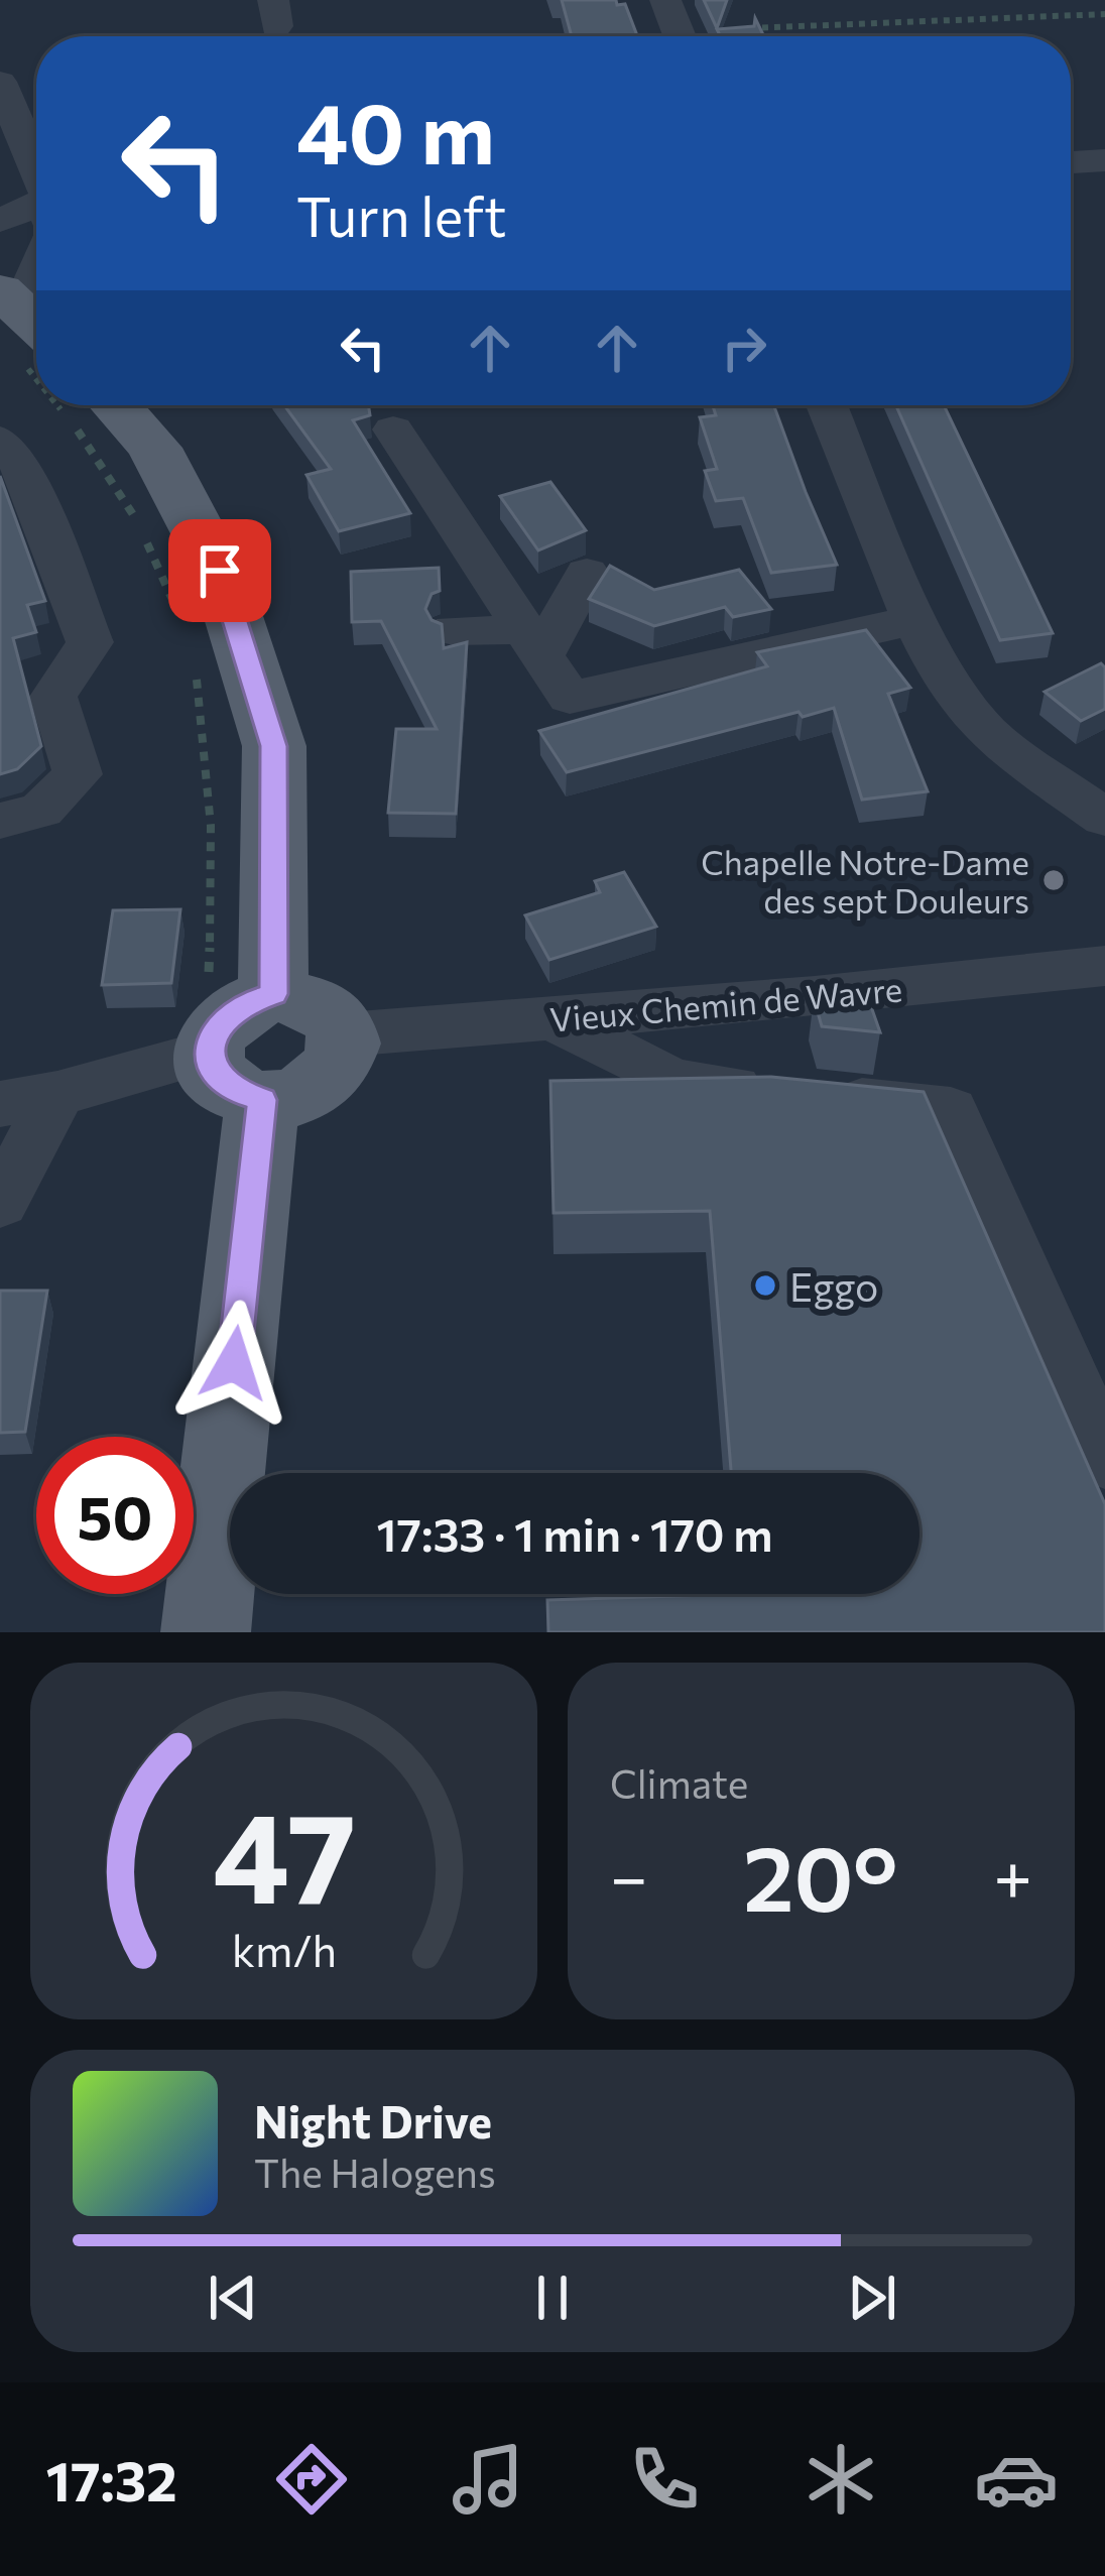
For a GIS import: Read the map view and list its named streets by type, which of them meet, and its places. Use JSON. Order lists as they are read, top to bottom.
{
  "streets": {
    "street": ["Vieux Chemin de Wavre"]
  },
  "places": ["Chapelle Notre-Dame des sept Douleurs", "Eggo"],
  "page": {
    "turn": ["40 m", "Turn left"],
    "limit": "50",
    "trip": "17:33 · 1 min · 170 m",
    "tile": "Climate",
    "heat": ["−", "20°", "+"],
    "song": ["Night Drive", "The Halogens"],
    "tabs": "17:32",
    "gauge": ["47", "km/h"]
  }
}
